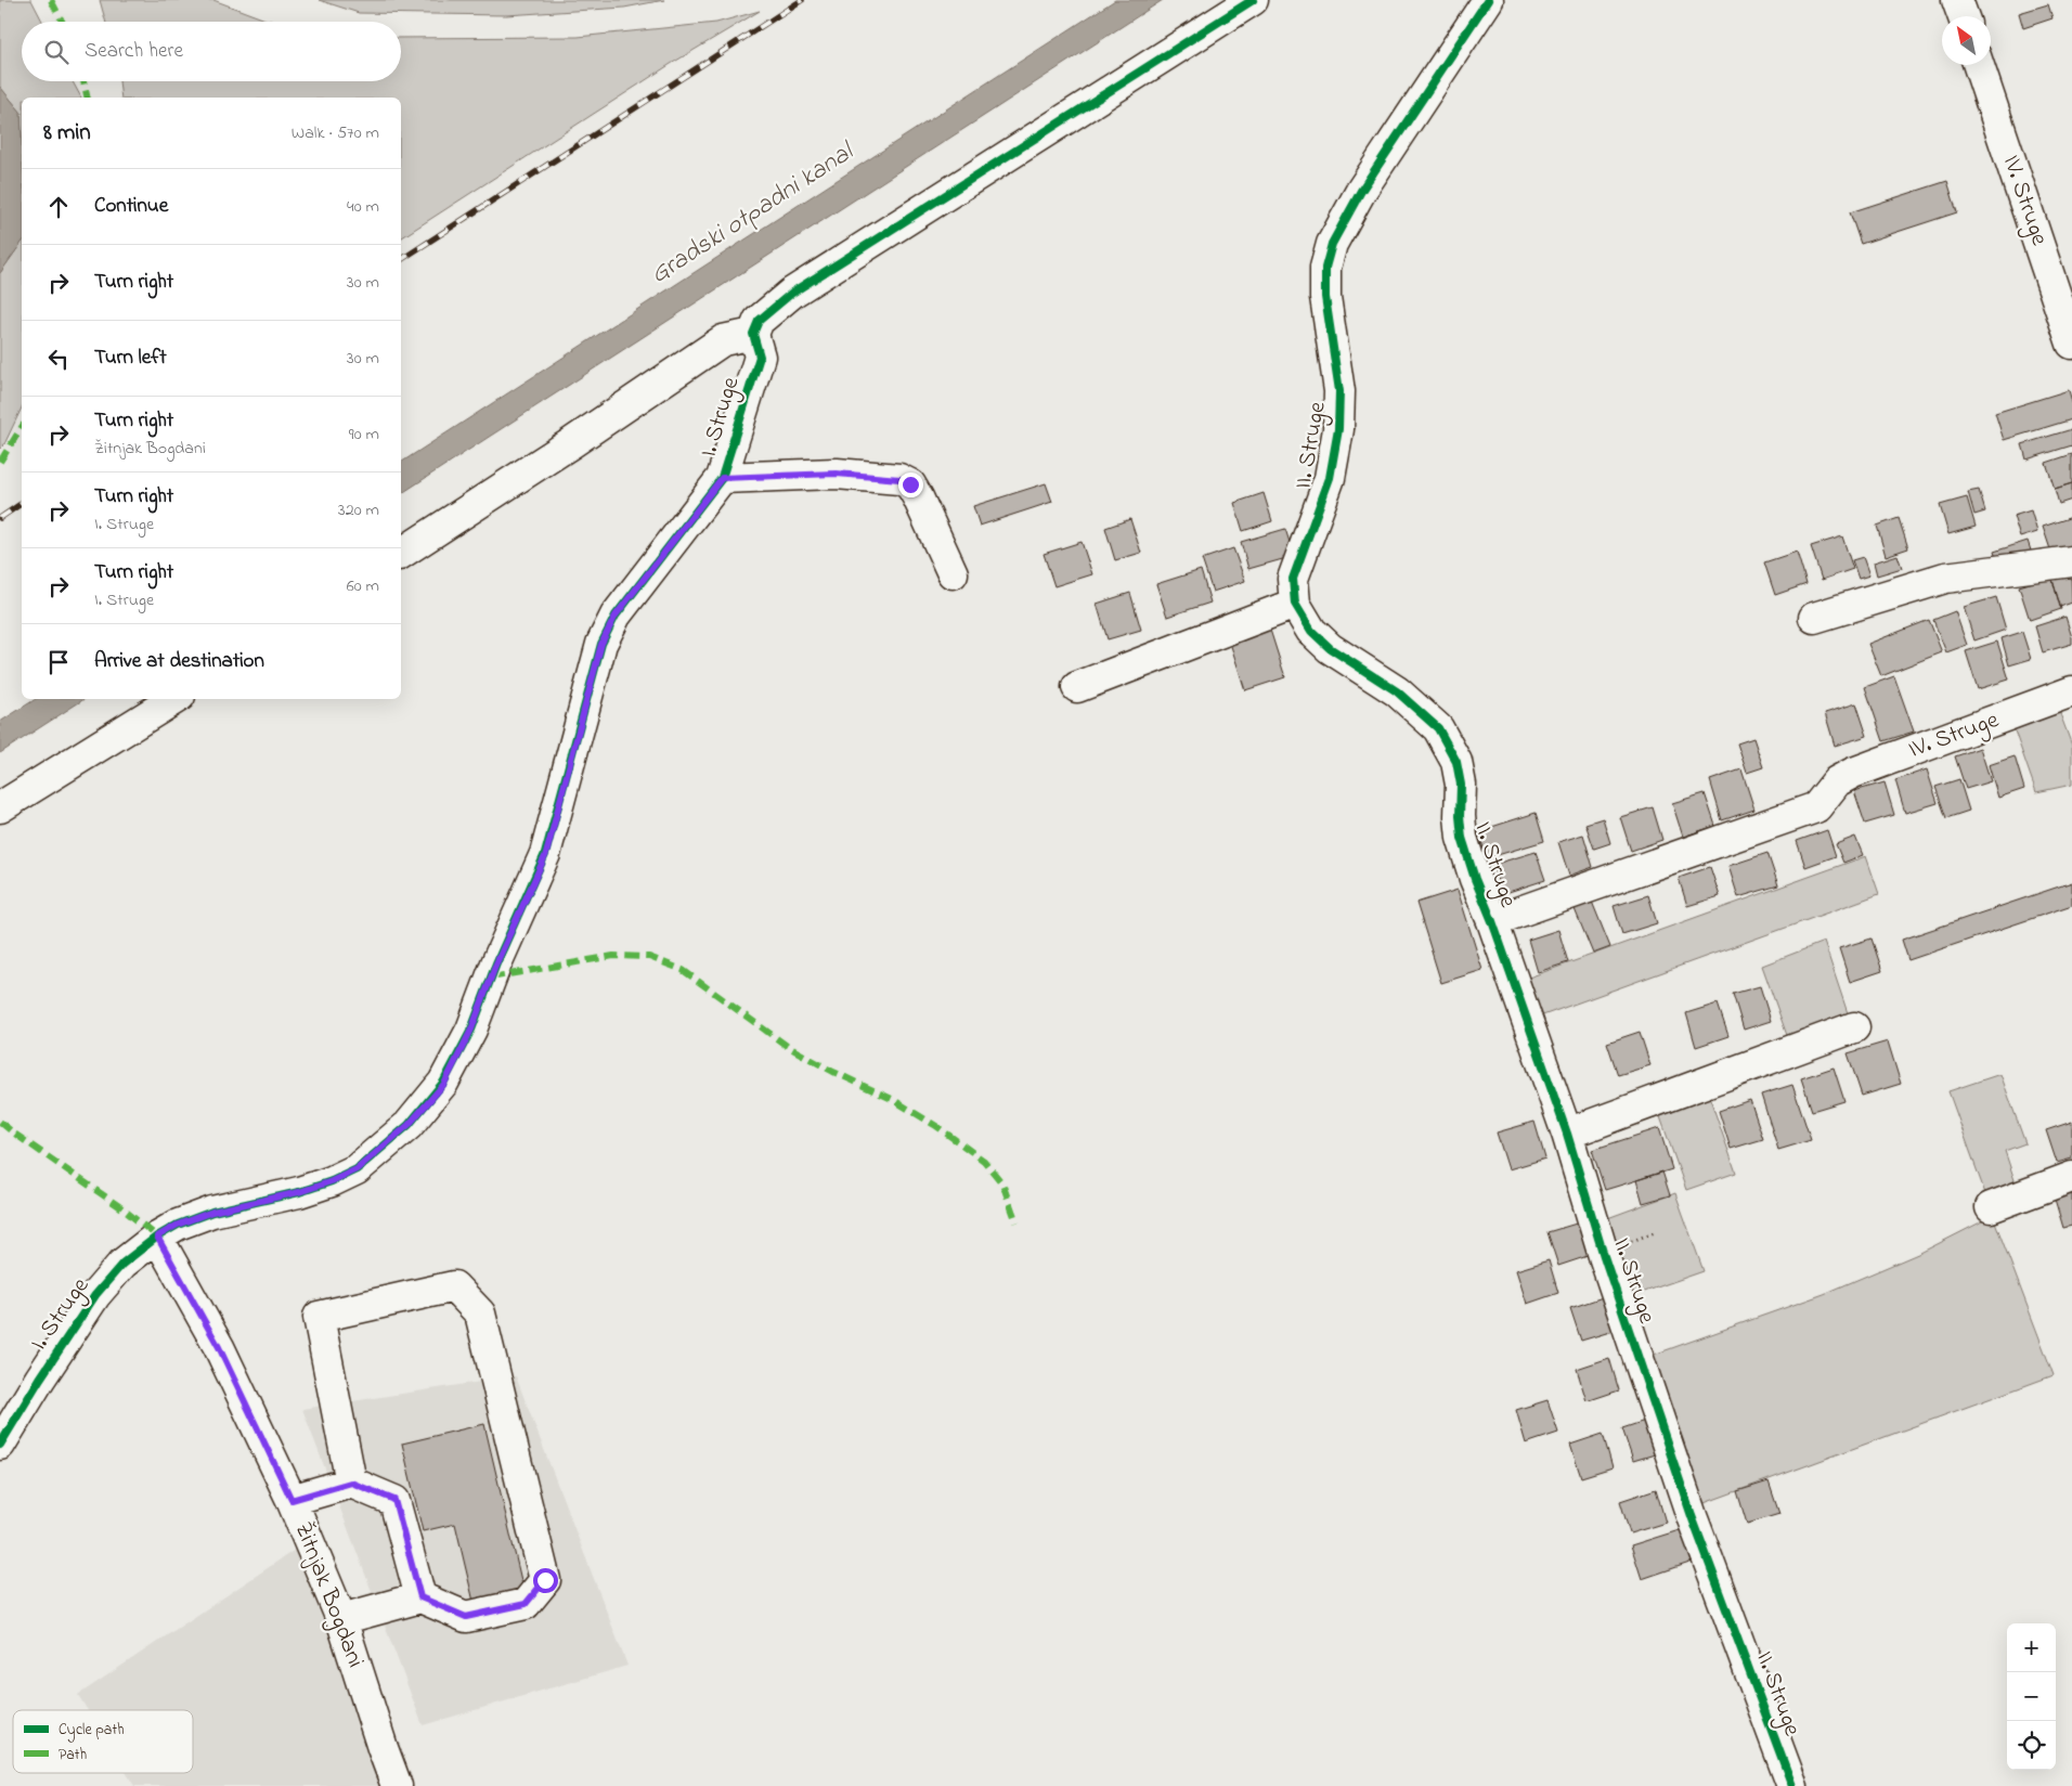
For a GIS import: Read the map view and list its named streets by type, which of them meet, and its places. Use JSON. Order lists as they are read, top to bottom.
{
  "streets": {
    "street": [
      "IV. Struge",
      "I. Struge",
      "II. Struge",
      "Žitnjak Bogdani"
    ]
  },
  "crossings": [
    ["IV. Struge", "II. Struge"],
    ["I. Struge", "Žitnjak Bogdani"]
  ],
  "water": ["Gradski otpadni kanal"],
  "legend": ["Cycle path", "Path"],
  "north": "top left",
  "page": {
    "search": "Search here",
    "heading": ["8 min", "Walk · 570 m"],
    "list": [
      ["Continue", "40 m"],
      ["Turn right", "30 m"],
      ["Turn left", "30 m"],
      ["Turn right", "Žitnjak Bogdani", "90 m"],
      ["Turn right", "I. Struge", "320 m"],
      ["Turn right", "I. Struge", "60 m"],
      "Arrive at destination"
    ],
    "map_buttons": ["+", "−"]
  }
}
